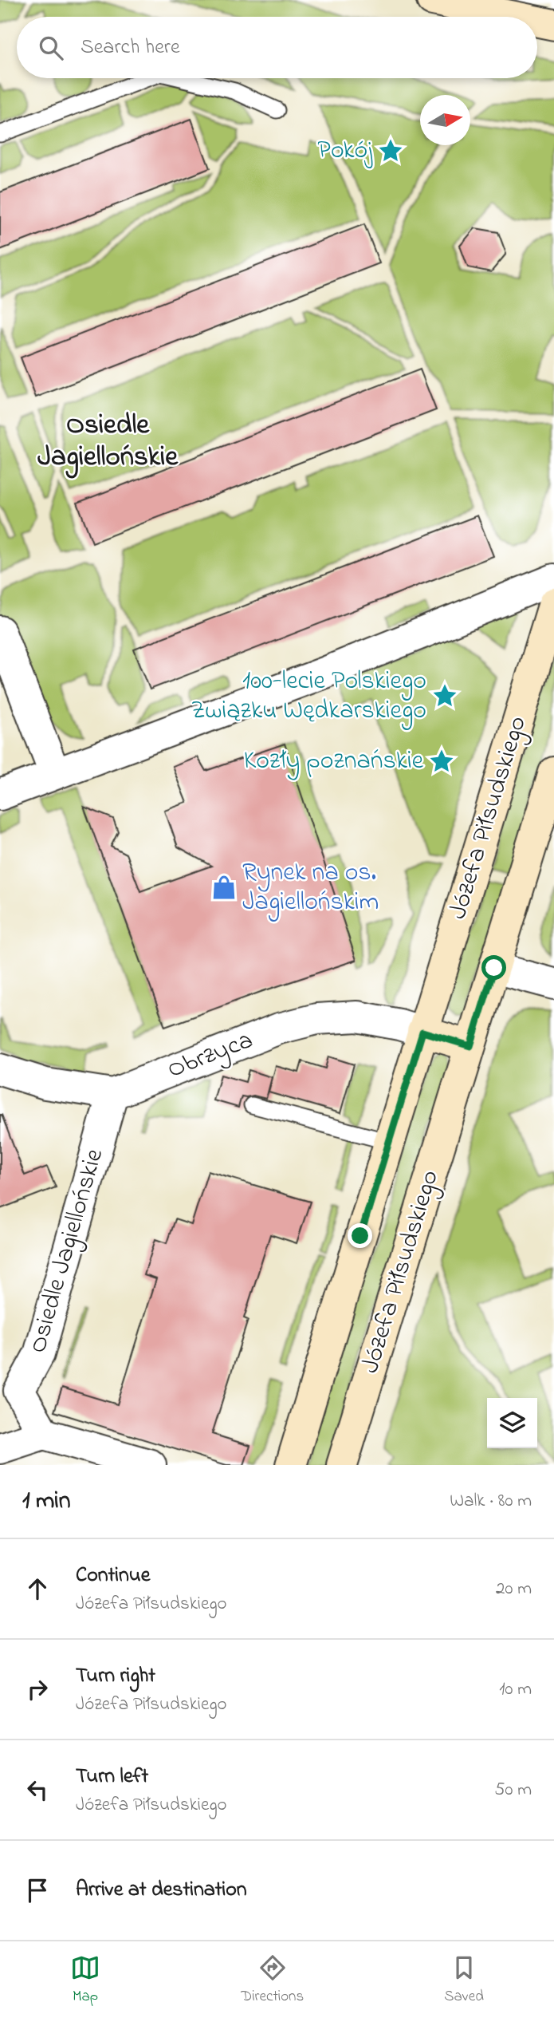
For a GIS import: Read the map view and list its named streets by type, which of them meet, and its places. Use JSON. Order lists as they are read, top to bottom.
{
  "streets": {
    "street": ["Józefa Piłsudskiego", "Obrzyca", "Osiedle Jagiellońskie"]
  },
  "crossings": [
    ["Józefa Piłsudskiego", "Obrzyca"],
    ["Obrzyca", "Osiedle Jagiellońskie"]
  ],
  "districts": ["Osiedle Jagiellońskie"],
  "places": {
    "place": ["Pokój", "100-lecie Polskiego Związku Wędkarskiego", "Kozły poznańskie"],
    "shop": ["Rynek na os. Jagiellońskim"]
  },
  "north": "right",
  "page": {
    "search": "Search here",
    "heading": ["1 min", "Walk · 80 m"],
    "list": [
      ["Continue", "Józefa Piłsudskiego", "20 m"],
      ["Turn right", "Józefa Piłsudskiego", "10 m"],
      ["Turn left", "Józefa Piłsudskiego", "50 m"],
      "Arrive at destination"
    ],
    "nav": ["Map", "Directions", "Saved"]
  }
}
